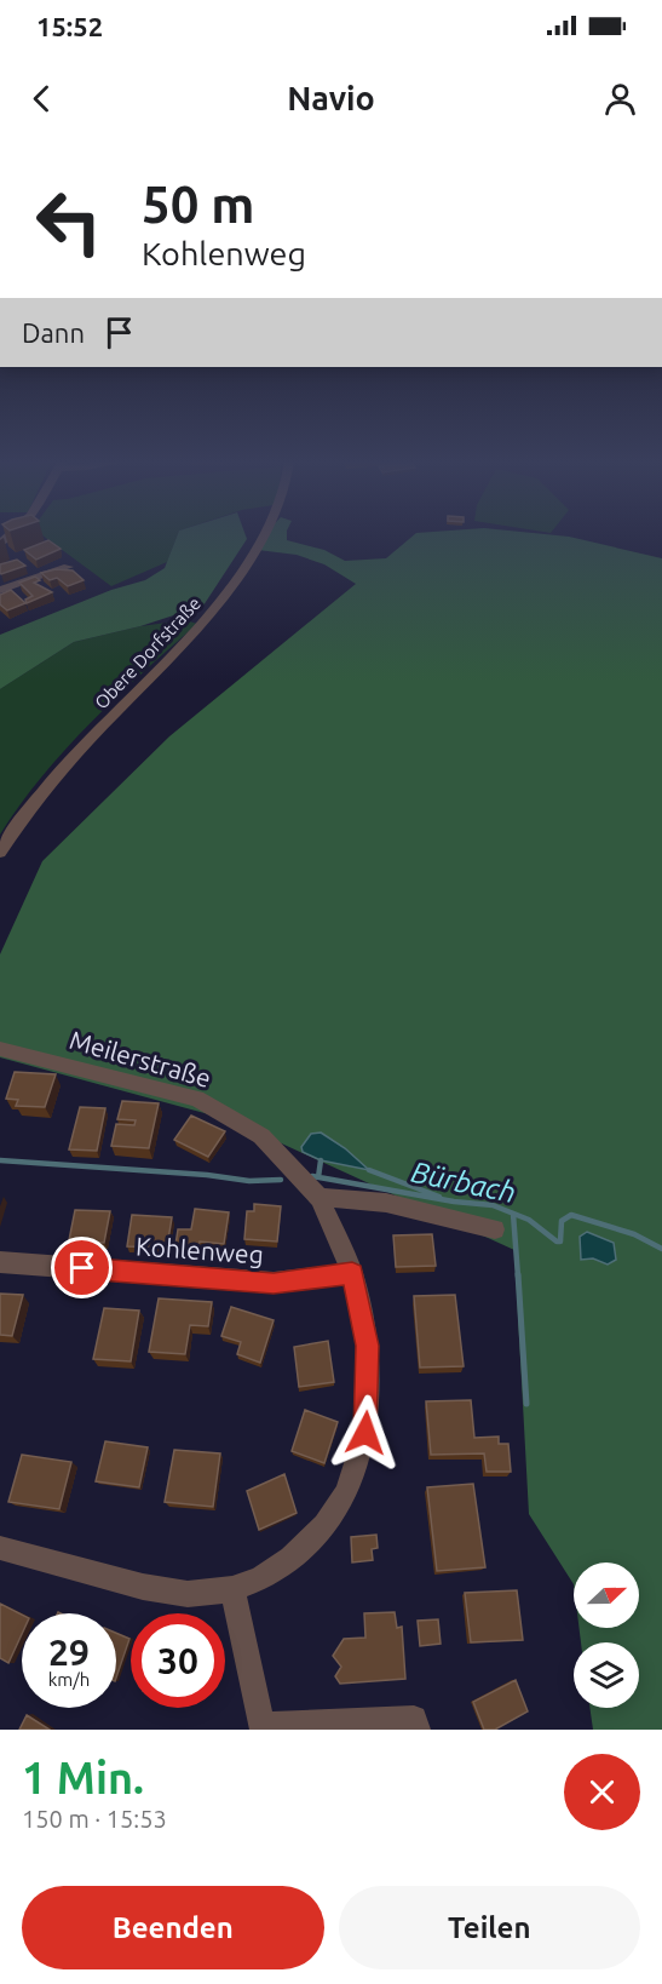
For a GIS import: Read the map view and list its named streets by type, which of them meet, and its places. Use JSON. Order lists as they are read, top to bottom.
{
  "streets": {
    "street": ["Obere Dorfstraße", "Meilerstraße", "Kohlenweg"]
  },
  "crossings": [
    ["Meilerstraße", "Kohlenweg"]
  ],
  "water": ["Bürbach"],
  "north": "right",
  "page": {
    "status": "15:52",
    "header": "Navio",
    "turn": ["50 m", "Kohlenweg"],
    "then": "Dann",
    "speed": "29 km/h",
    "limit": "30",
    "heading": ["1 Min.", "150 m · 15:53"],
    "buttons": ["Beenden", "Teilen"]
  }
}
